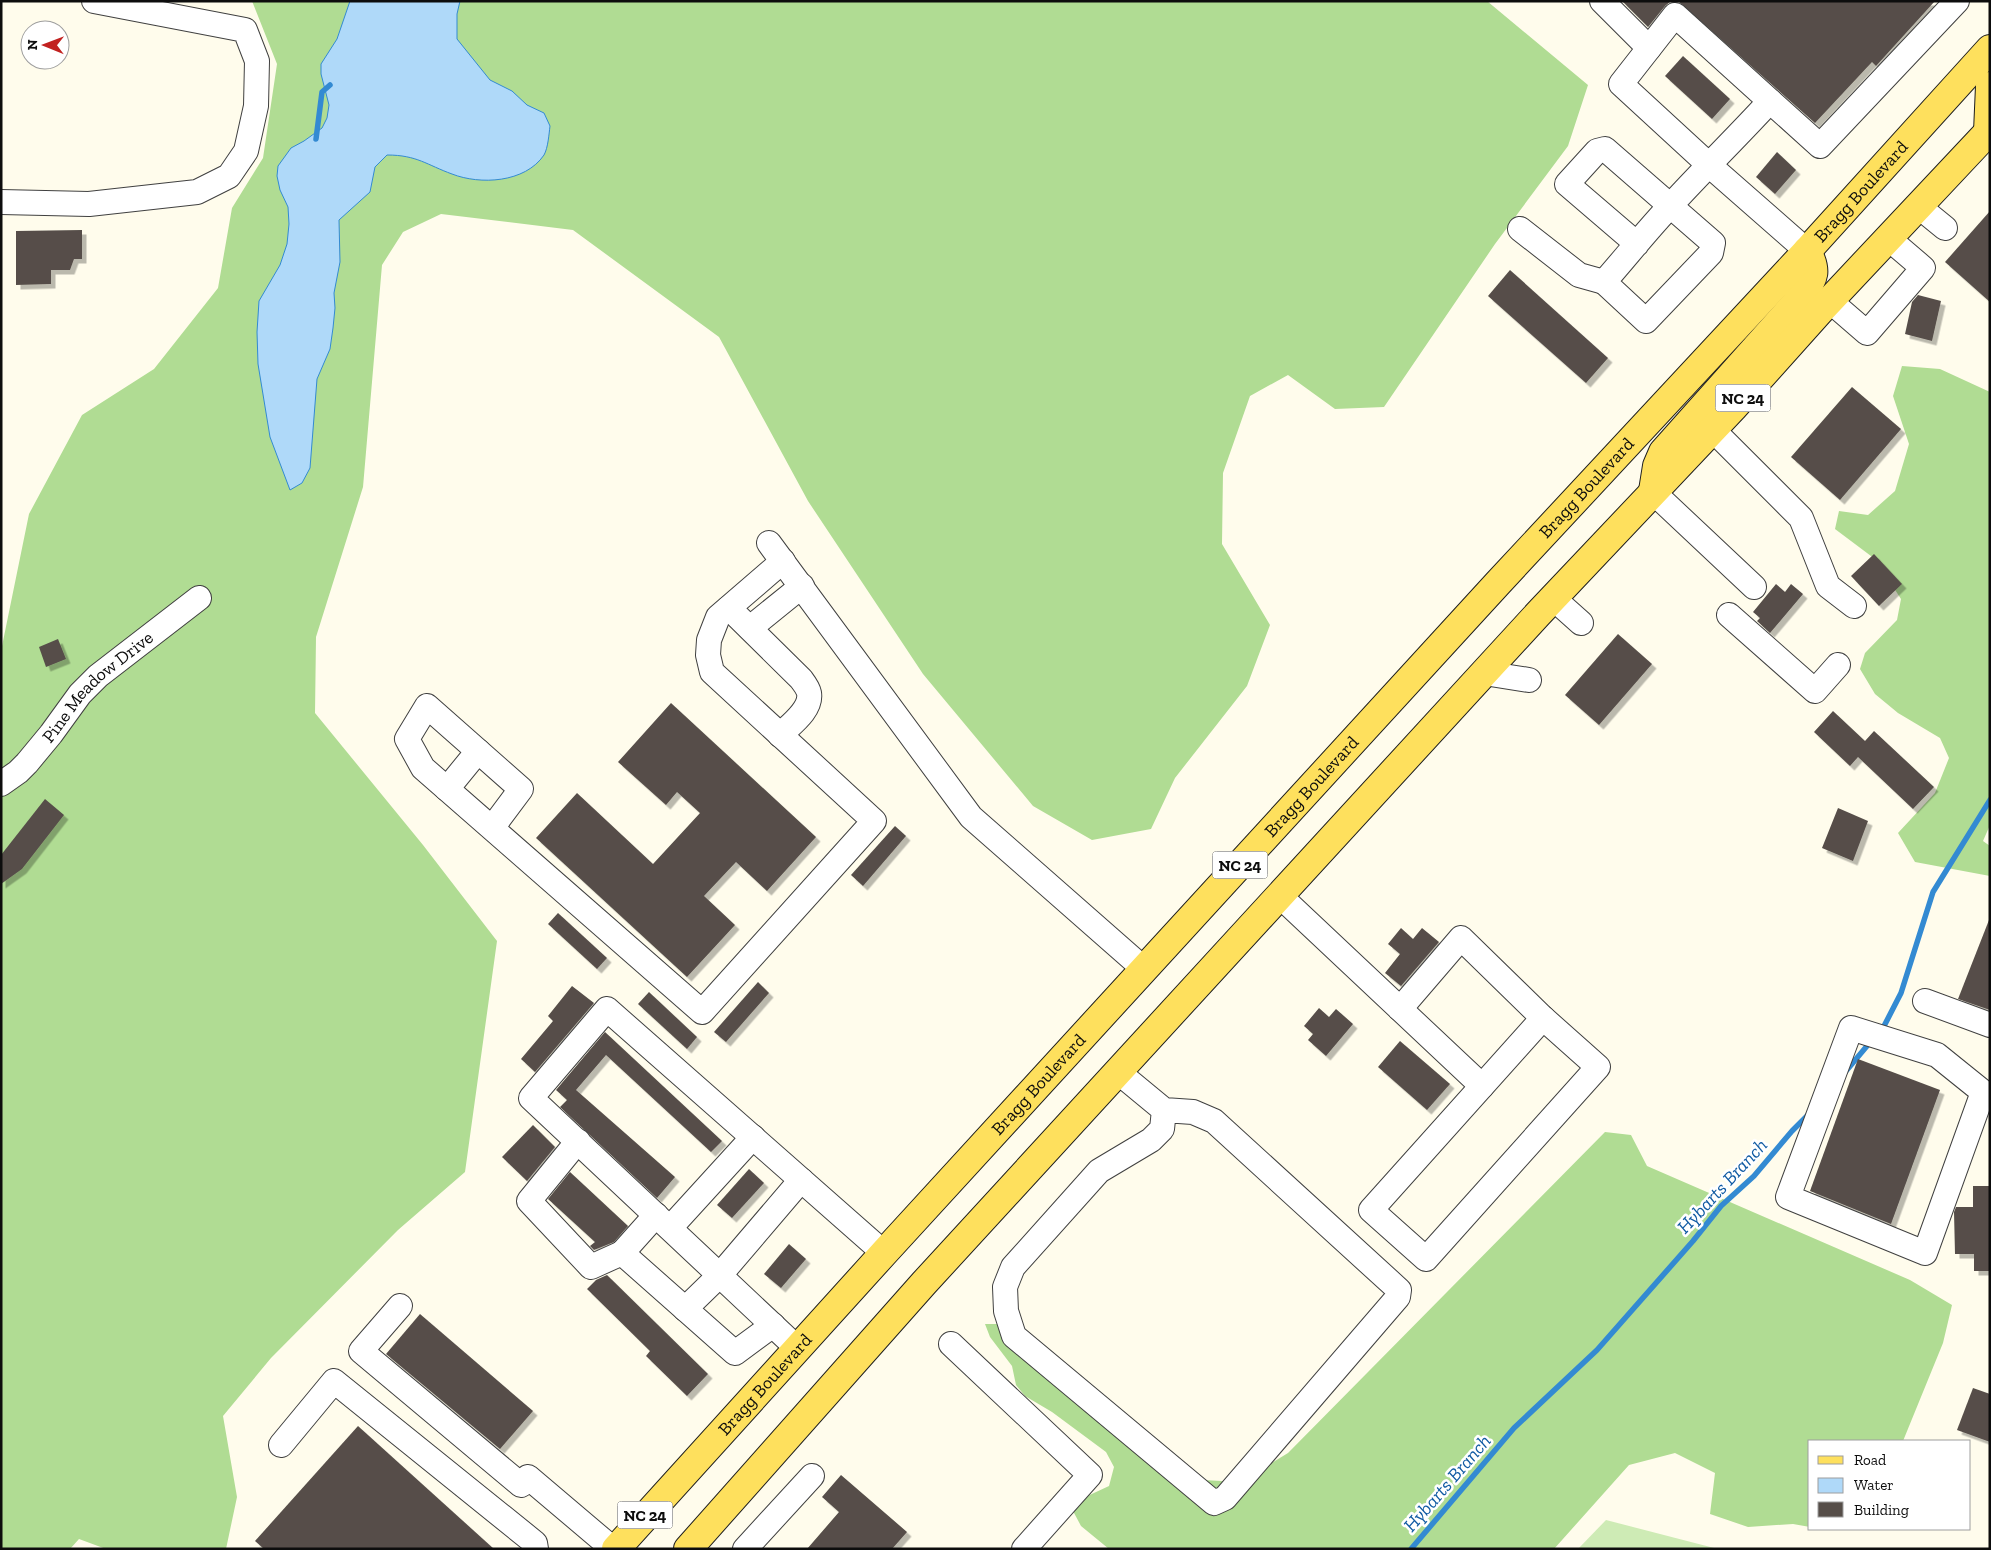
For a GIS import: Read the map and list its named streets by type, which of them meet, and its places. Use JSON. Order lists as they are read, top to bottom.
{
  "streets": {
    "main road": ["Bragg Boulevard", "NC 24"],
    "street": ["Pine Meadow Drive"]
  },
  "water": ["Hybarts Branch"],
  "legend": ["Road", "Water", "Building"],
  "north": "left"
}
